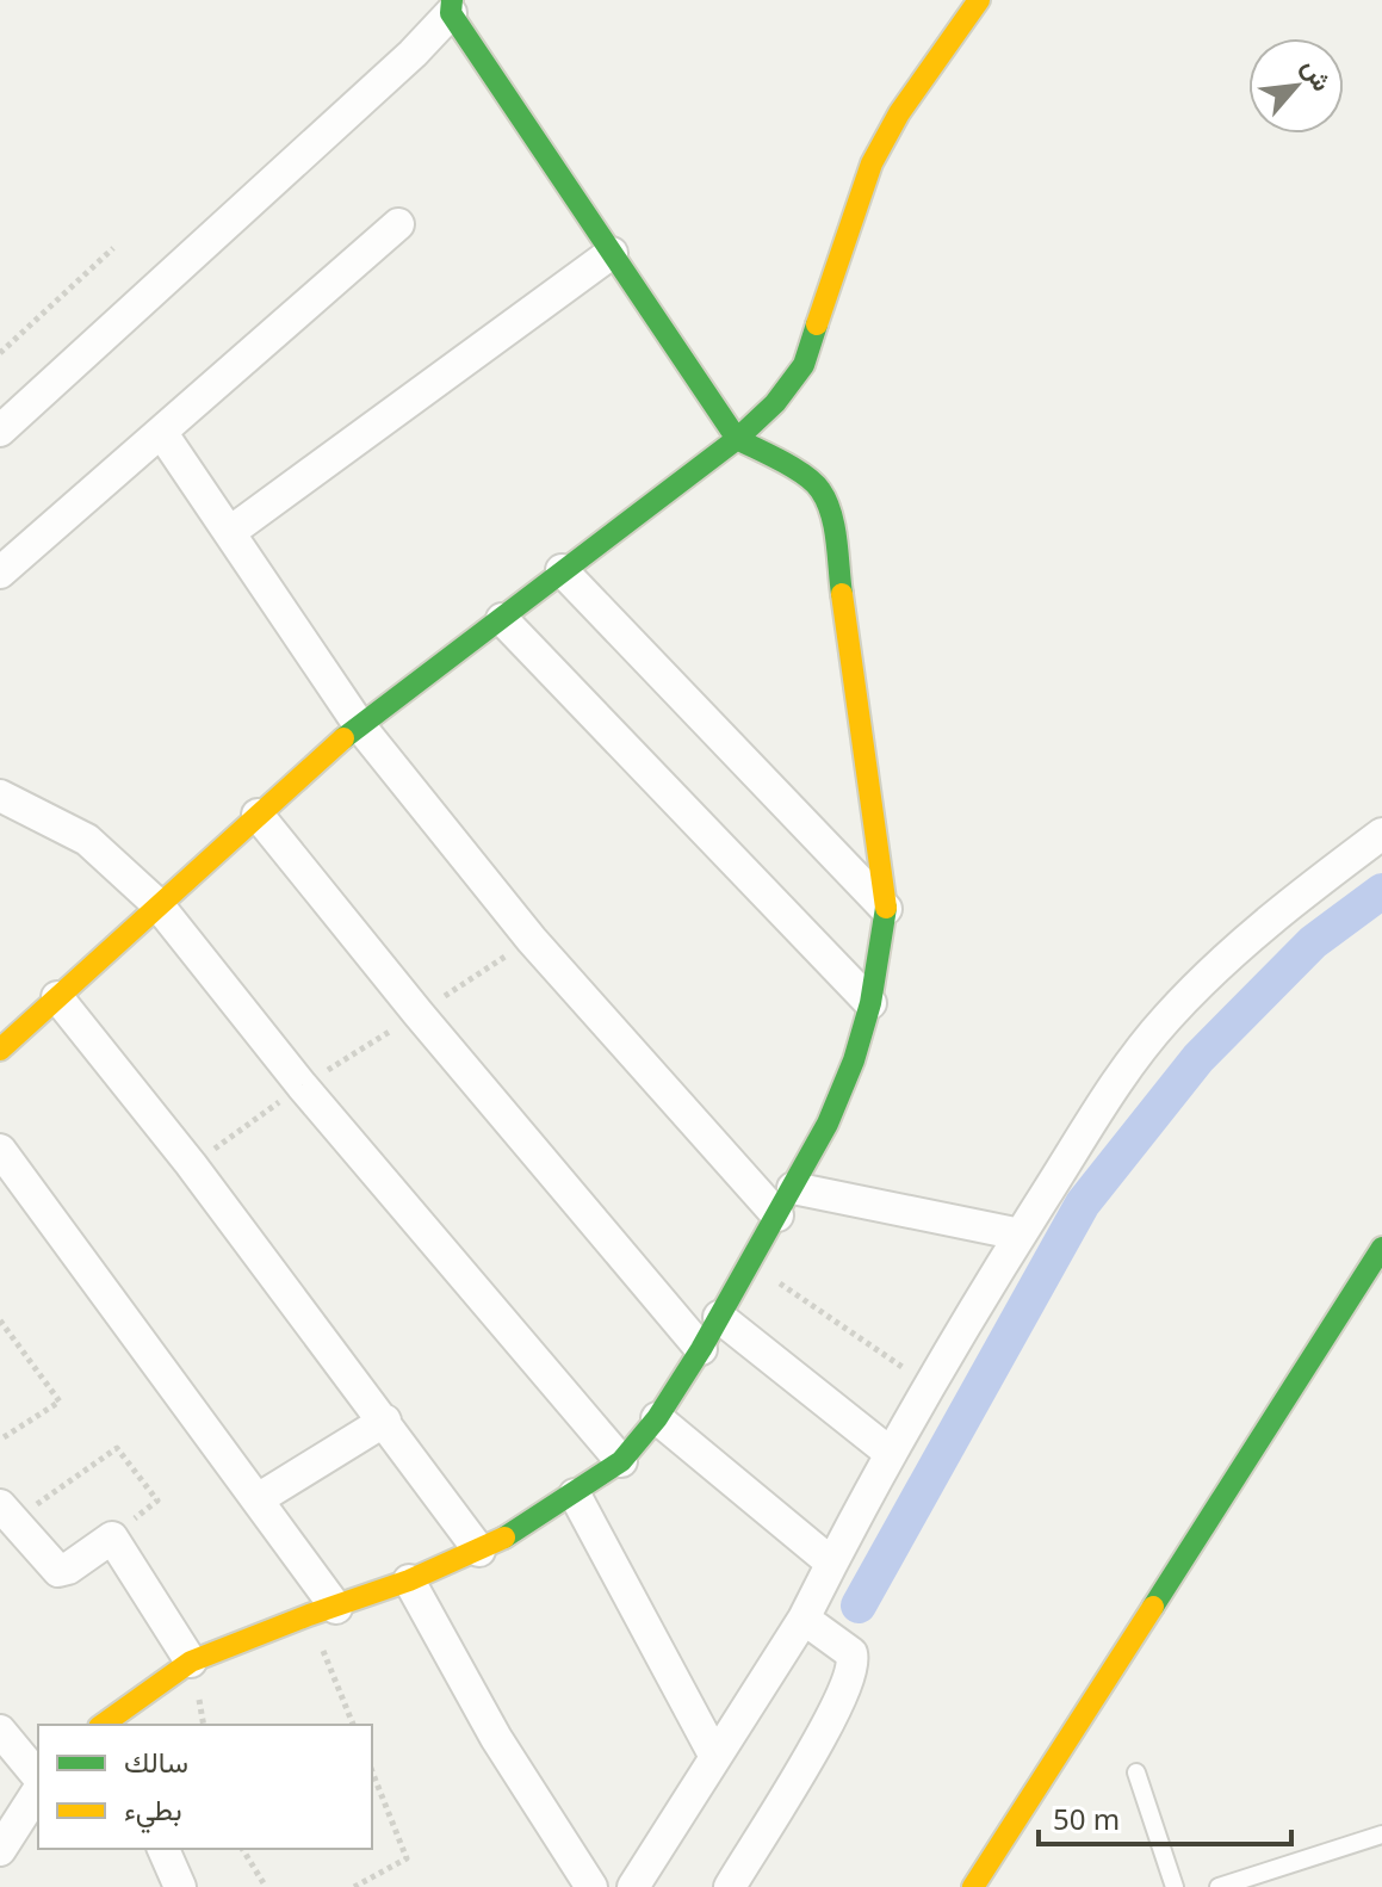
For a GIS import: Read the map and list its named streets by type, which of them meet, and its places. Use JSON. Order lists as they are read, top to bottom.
{
  "legend": ["سالك", "بطيء"],
  "scale_bar": "50 m",
  "north": "top right"
}
